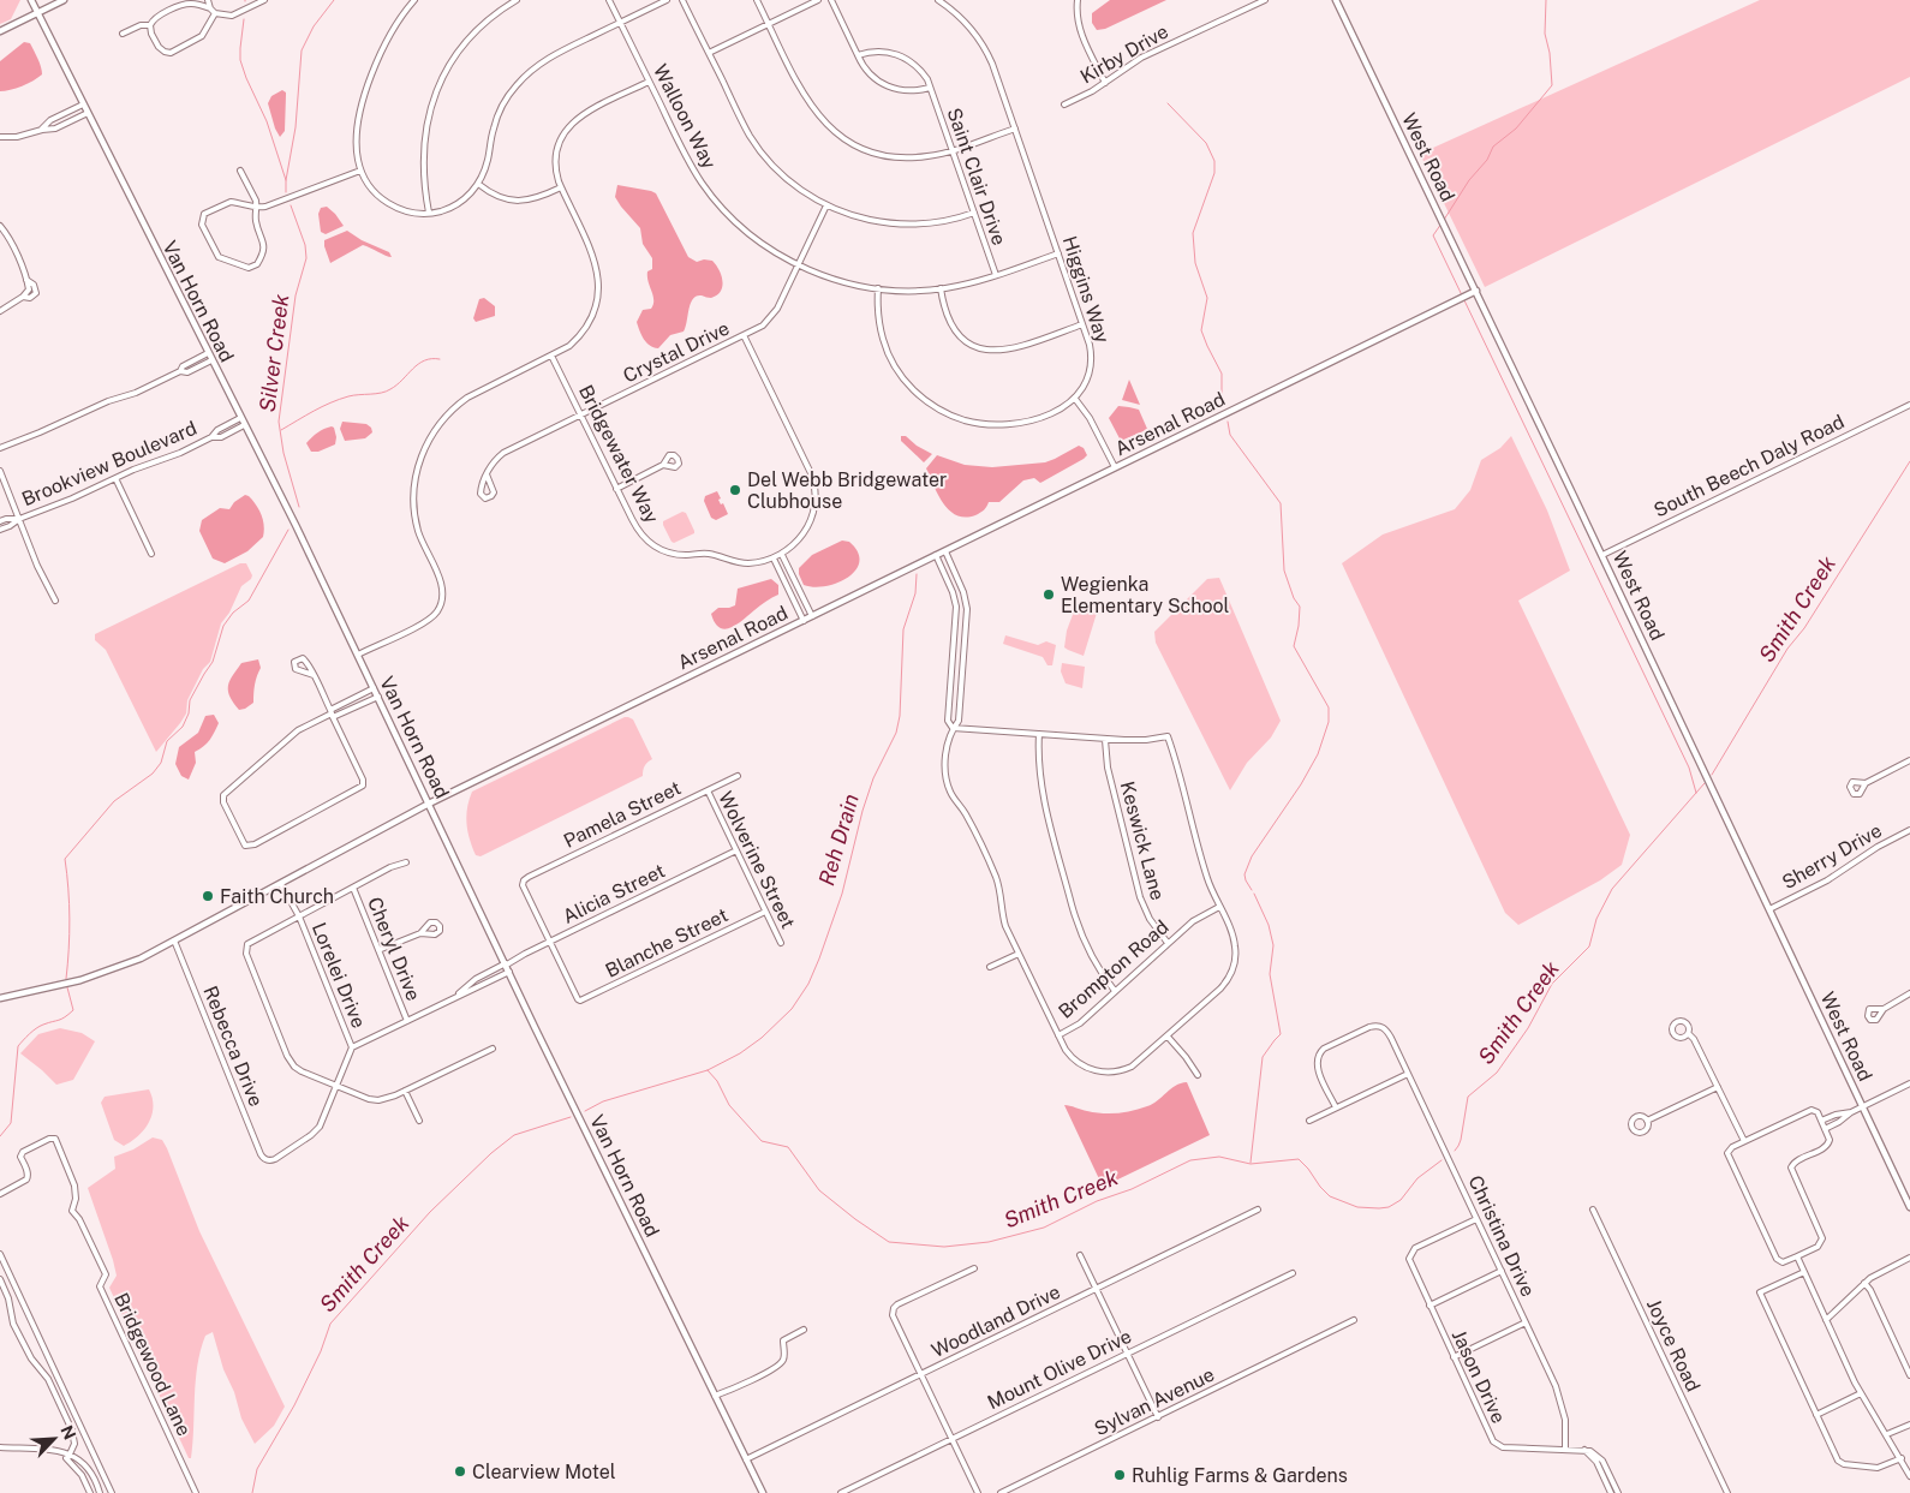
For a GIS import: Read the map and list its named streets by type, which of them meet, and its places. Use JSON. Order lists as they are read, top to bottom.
{
  "streets": {
    "street": [
      "Kirby Drive",
      "Walloon Way",
      "West Road",
      "Saint Clair Drive",
      "Higgins Way",
      "Van Horn Road",
      "Crystal Drive",
      "Arsenal Road",
      "Bridgewater Way",
      "Brookview Boulevard",
      "South Beech Daly Road",
      "Pamela Street",
      "Keswick Lane",
      "Sherry Drive",
      "Wolverine Street",
      "Alicia Street",
      "Blanche Street",
      "Cheryl Drive",
      "Brompton Road",
      "Lorelei Drive",
      "Rebecca Drive",
      "Christina Drive",
      "Woodland Drive",
      "Joyce Road",
      "Bridgewood Lane",
      "Mount Olive Drive",
      "Jason Drive",
      "Sylvan Avenue"
    ]
  },
  "crossings": [
    ["Walloon Way", "Saint Clair Drive"],
    ["Walloon Way", "Higgins Way"],
    ["Walloon Way", "Crystal Drive"],
    ["West Road", "Arsenal Road"],
    ["West Road", "South Beech Daly Road"],
    ["West Road", "Sherry Drive"],
    ["Van Horn Road", "Arsenal Road"],
    ["Van Horn Road", "Brookview Boulevard"],
    ["Van Horn Road", "Alicia Street"],
    ["Van Horn Road", "Woodland Drive"],
    ["Crystal Drive", "Bridgewater Way"],
    ["Arsenal Road", "Lorelei Drive"],
    ["Arsenal Road", "Rebecca Drive"],
    ["Pamela Street", "Wolverine Street"],
    ["Pamela Street", "Alicia Street"],
    ["Pamela Street", "Blanche Street"],
    ["Keswick Lane", "Brompton Road"],
    ["Wolverine Street", "Alicia Street"],
    ["Wolverine Street", "Blanche Street"],
    ["Alicia Street", "Blanche Street"],
    ["Alicia Street", "Cheryl Drive"],
    ["Alicia Street", "Lorelei Drive"],
    ["Christina Drive", "Jason Drive"]
  ],
  "water": ["Silver Creek", "Smith Creek", "Reh Drain"],
  "places": [
    "Del Webb Bridgewater Clubhouse",
    "Wegienka Elementary School",
    "Faith Church",
    "Clearview Motel",
    "Ruhlig Farms & Gardens"
  ],
  "north": "top right"
}
